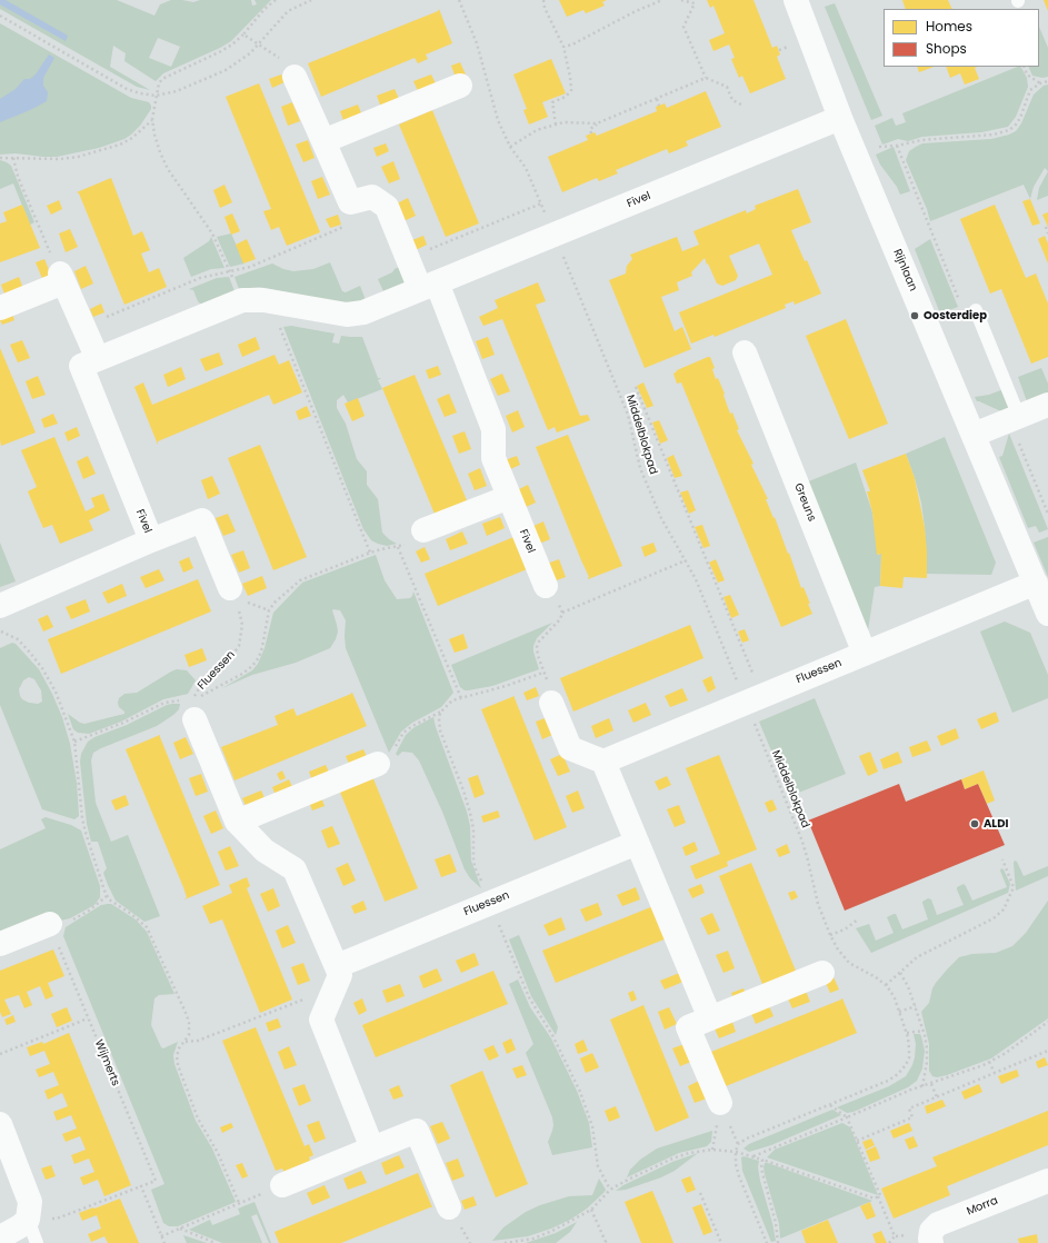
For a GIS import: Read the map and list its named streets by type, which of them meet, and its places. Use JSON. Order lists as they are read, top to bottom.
{
  "streets": {
    "street": [
      "Fivel",
      "Rijnlaan",
      "Greuns",
      "Fluessen",
      "Morra"
    ],
    "path": ["Middelblokpad", "Wijmerts"]
  },
  "crossings": [
    ["Fivel", "Rijnlaan"],
    ["Fivel", "Middelblokpad"],
    ["Rijnlaan", "Fluessen"],
    ["Middelblokpad", "Fluessen"],
    ["Greuns", "Fluessen"]
  ],
  "places": ["Oosterdiep", "ALDI"],
  "legend": ["Homes", "Shops"]
}
